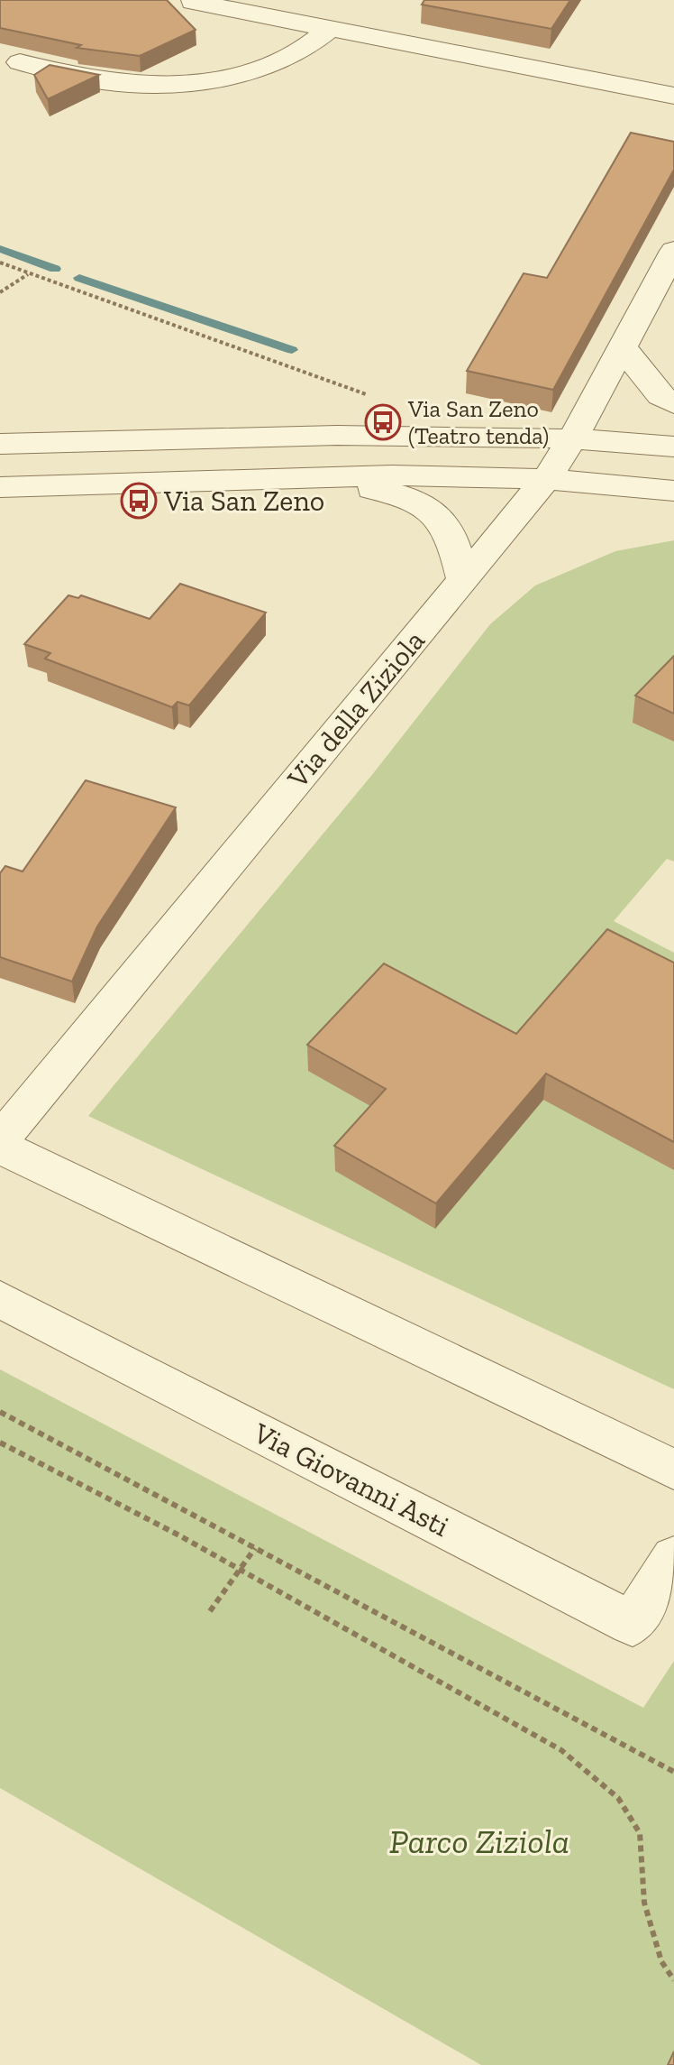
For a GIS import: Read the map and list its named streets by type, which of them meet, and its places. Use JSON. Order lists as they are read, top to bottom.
{
  "streets": {
    "street": ["Via della Ziziola", "Via Giovanni Asti"]
  },
  "parks": ["Parco Ziziola"],
  "places": {
    "bus stop": ["Via San Zeno (Teatro tenda)", "Via San Zeno"]
  }
}
